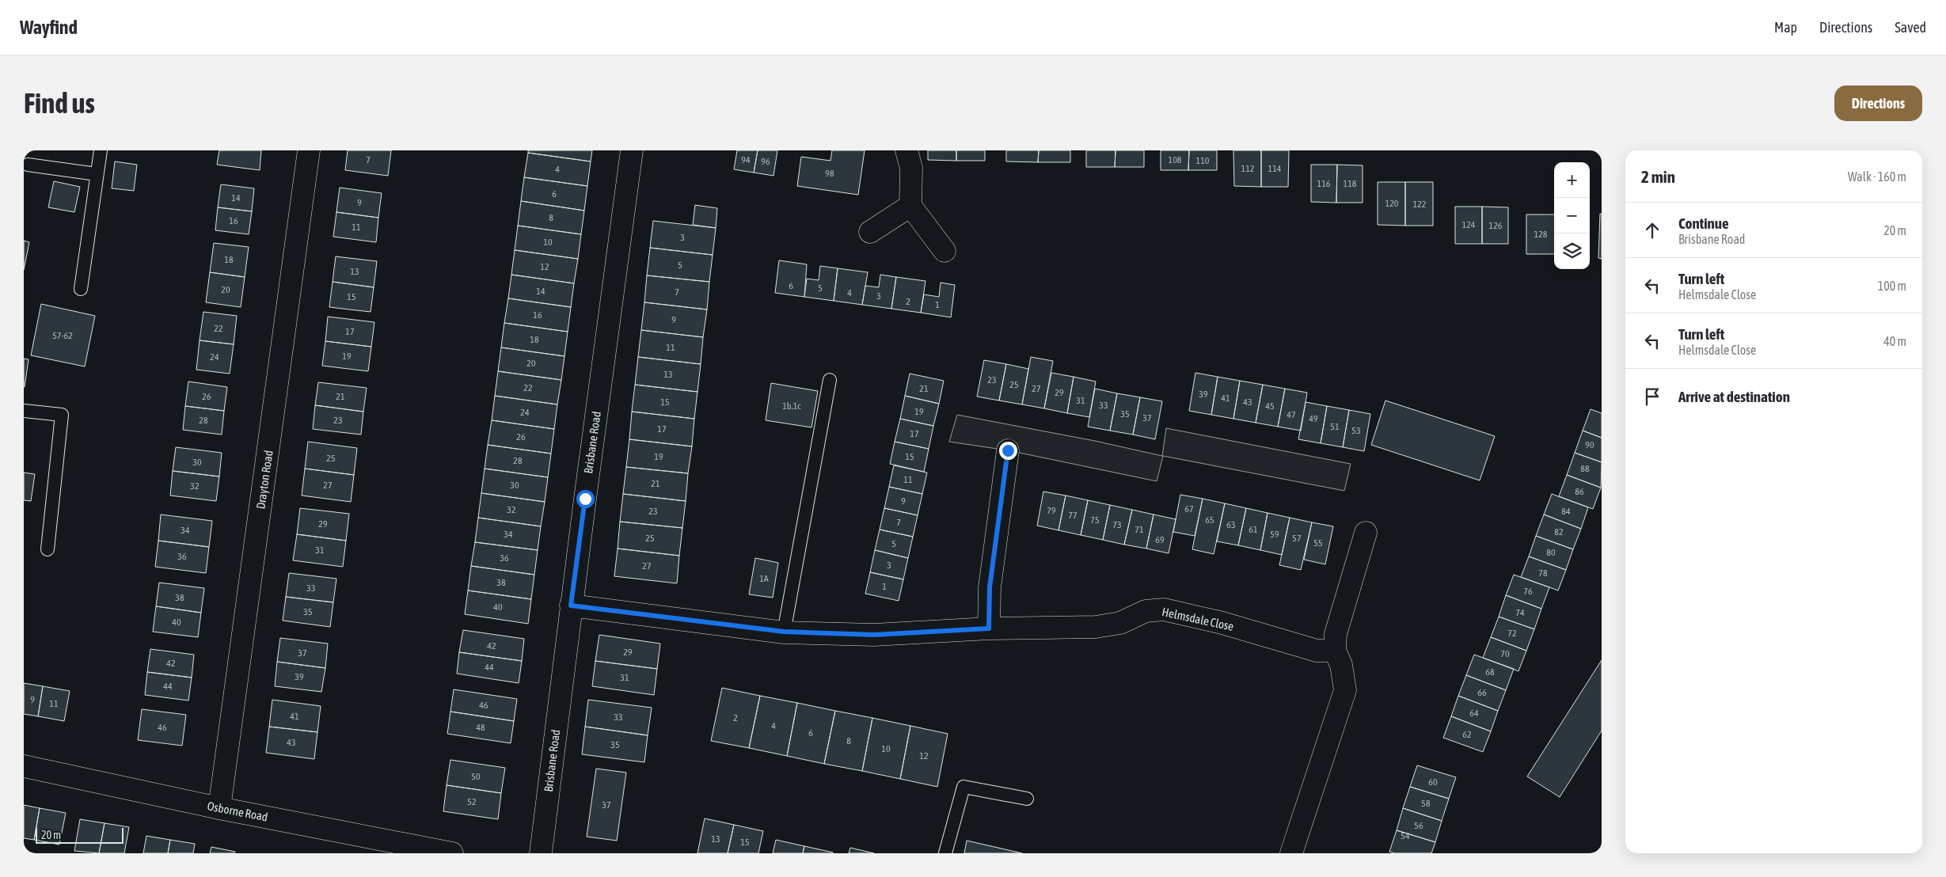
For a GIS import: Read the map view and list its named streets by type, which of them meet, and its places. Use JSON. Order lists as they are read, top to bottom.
{
  "streets": {
    "street": [
      "Brisbane Road",
      "Drayton Road",
      "Helmsdale Close",
      "Osborne Road"
    ]
  },
  "crossings": [
    ["Brisbane Road", "Helmsdale Close"],
    ["Drayton Road", "Osborne Road"]
  ],
  "house_numbers": [
    "7",
    "94",
    "108",
    "110",
    "96",
    "112",
    "114",
    "4",
    "98",
    "116",
    "118",
    "6",
    "14",
    "9",
    "120",
    "122",
    "8",
    "16",
    "124",
    "126",
    "11",
    "128",
    "3",
    "10",
    "18",
    "5",
    "12",
    "13",
    "6",
    "5",
    "20",
    "14",
    "7",
    "4",
    "3",
    "15",
    "2",
    "1",
    "16",
    "9",
    "22",
    "17",
    "57-62",
    "18",
    "11",
    "19",
    "24",
    "20",
    "13",
    "23",
    "25",
    "22",
    "21",
    "27",
    "29",
    "39",
    "26",
    "21",
    "41",
    "31",
    "15",
    "43",
    "33",
    "1b,1c",
    "45",
    "19",
    "24",
    "35",
    "47",
    "37",
    "49",
    "28",
    "23",
    "51",
    "17",
    "53",
    "17",
    "26",
    "90",
    "19",
    "15",
    "25",
    "28",
    "30",
    "88",
    "11",
    "21",
    "27",
    "30",
    "32",
    "86",
    "9",
    "67",
    "32",
    "79",
    "23",
    "84",
    "77",
    "75",
    "65",
    "7",
    "29",
    "73",
    "63",
    "71",
    "61",
    "34",
    "82",
    "34",
    "59",
    "25",
    "57",
    "69",
    "55",
    "5",
    "31",
    "80",
    "36",
    "36",
    "3",
    "27",
    "78",
    "1A",
    "38",
    "1",
    "33",
    "76",
    "38",
    "40",
    "35",
    "74",
    "40",
    "72",
    "42",
    "29",
    "37",
    "70",
    "42",
    "44",
    "68",
    "39",
    "31",
    "44",
    "66",
    "9",
    "11",
    "46",
    "64",
    "41",
    "33",
    "2",
    "4",
    "46",
    "48",
    "6",
    "62",
    "8",
    "43",
    "35",
    "10",
    "12",
    "50",
    "60",
    "52",
    "58",
    "37",
    "56",
    "54",
    "13",
    "15"
  ],
  "scale_bar": "20 m",
  "page": {
    "header": "Wayfind",
    "nav": ["Map", "Directions", "Saved"],
    "buttons": "Directions",
    "title": "Find us",
    "heading": ["2 min", "Walk · 160 m"],
    "map_buttons": ["+", "−"],
    "list": [
      ["Continue", "Brisbane Road", "20 m"],
      ["Turn left", "Helmsdale Close", "100 m"],
      ["Turn left", "Helmsdale Close", "40 m"],
      "Arrive at destination"
    ],
    "scale": "20 m"
  }
}
